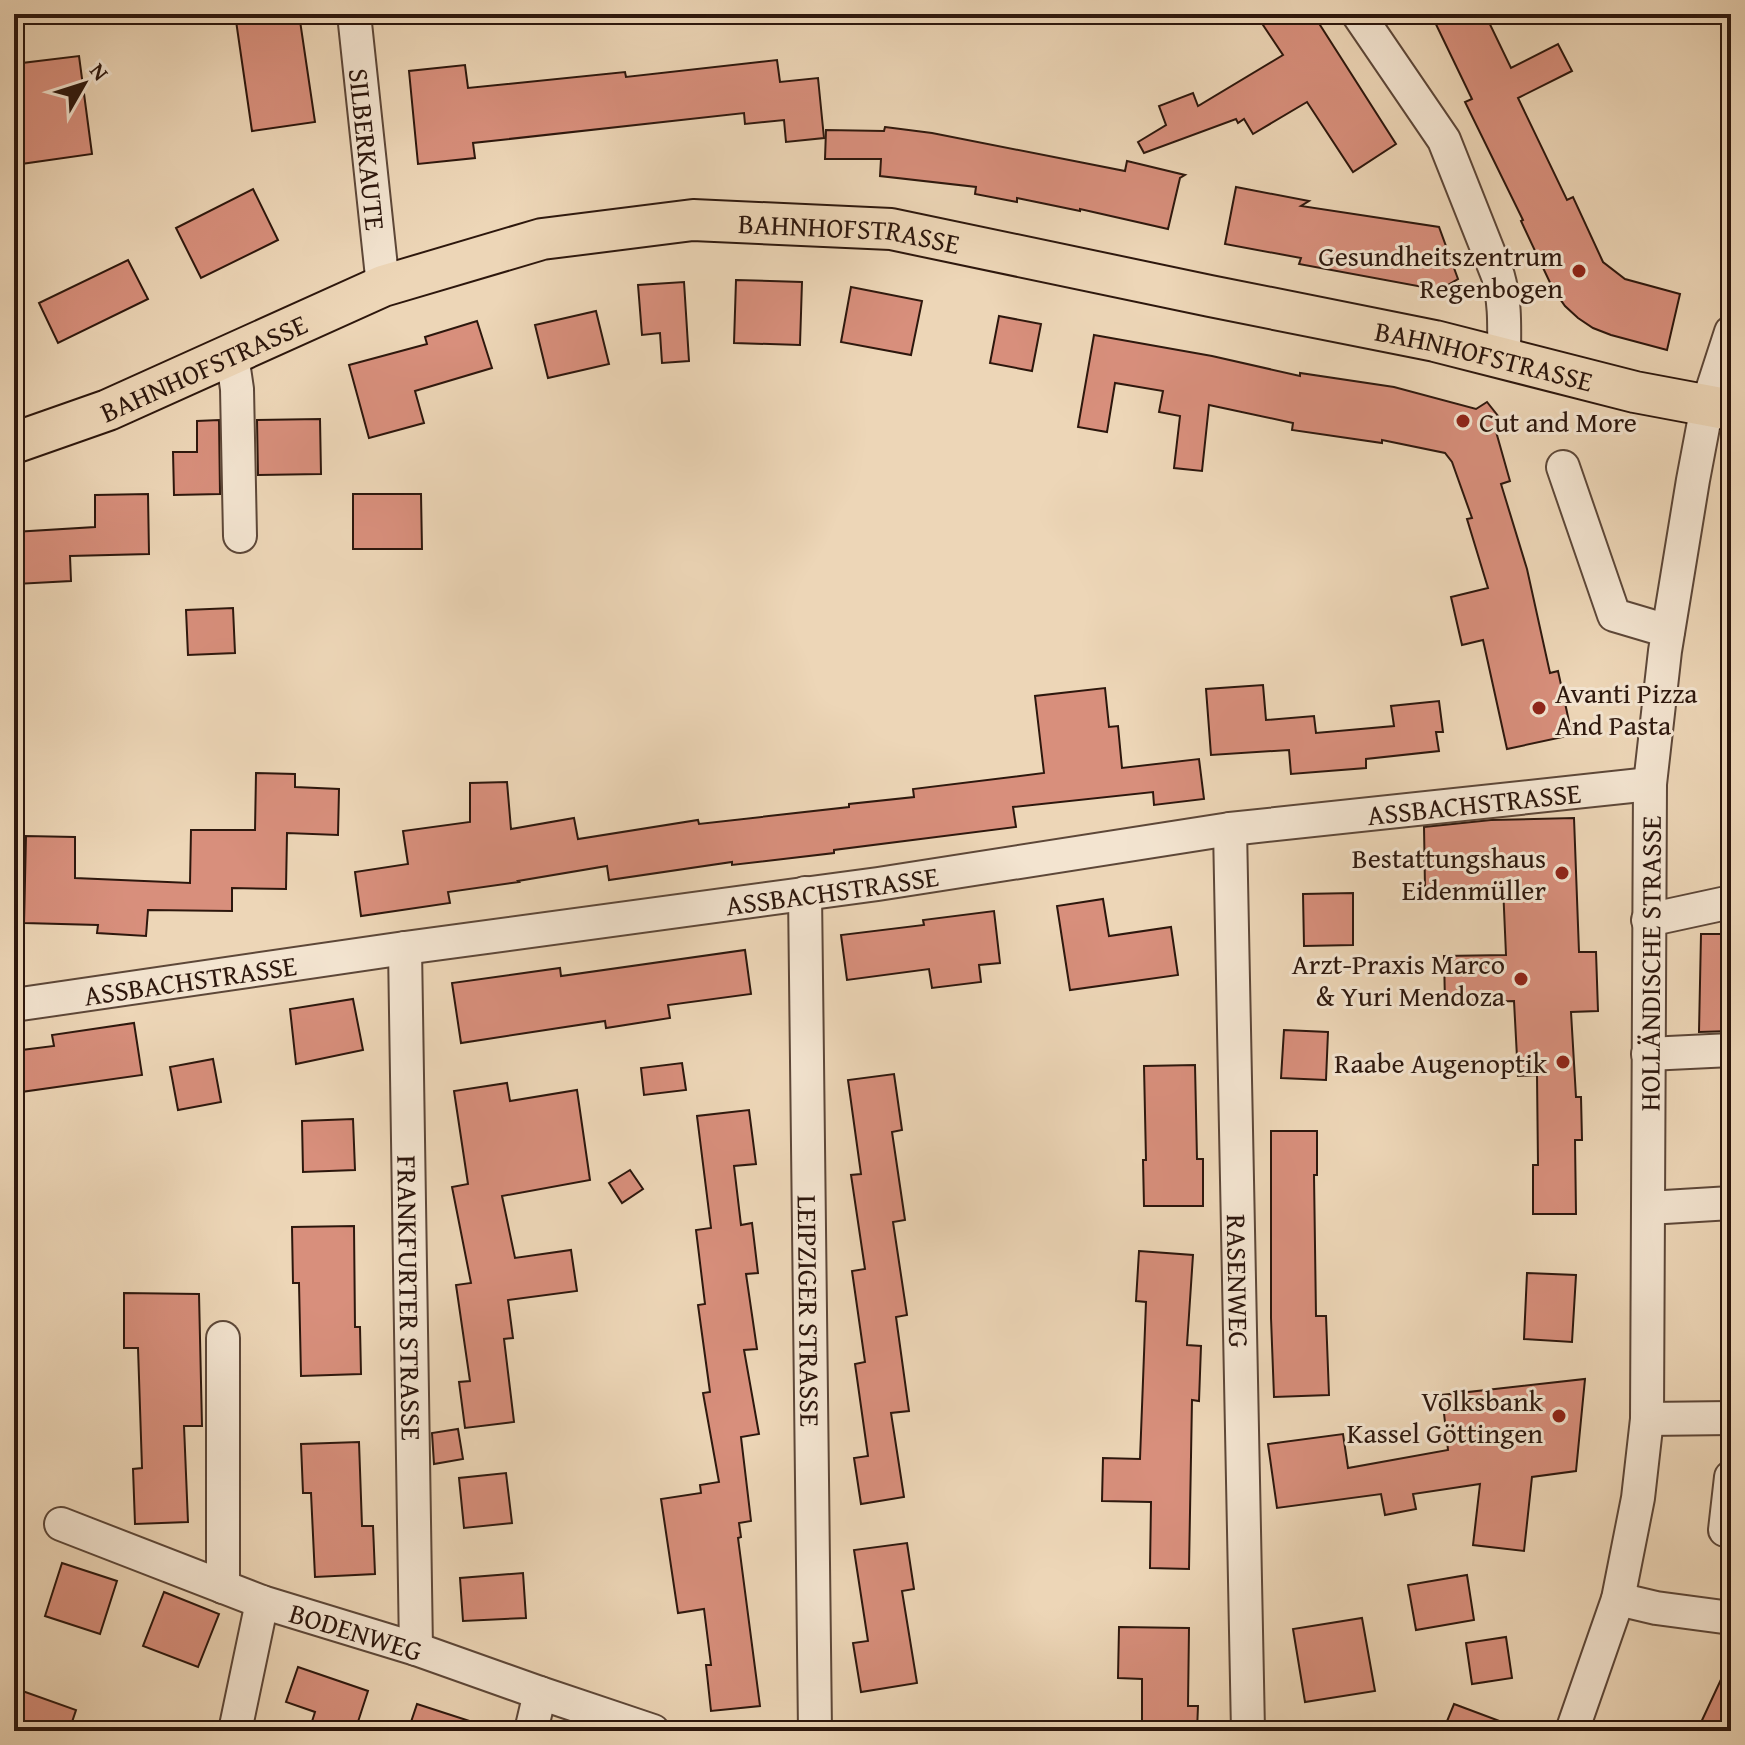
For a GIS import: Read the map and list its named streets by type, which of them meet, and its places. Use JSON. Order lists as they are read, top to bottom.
{
  "streets": {
    "main road": ["BAHNHOFSTRASSE"],
    "street": [
      "SILBERKAUTE",
      "ASSBACHSTRASSE",
      "HOLLÄNDISCHE STRASSE",
      "RASENWEG",
      "FRANKFURTER STRASSE",
      "LEIPZIGER STRASSE",
      "BODENWEG"
    ]
  },
  "crossings": [
    ["SILBERKAUTE", "BAHNHOFSTRASSE"],
    ["BAHNHOFSTRASSE", "HOLLÄNDISCHE STRASSE"],
    ["ASSBACHSTRASSE", "HOLLÄNDISCHE STRASSE"],
    ["ASSBACHSTRASSE", "RASENWEG"],
    ["ASSBACHSTRASSE", "FRANKFURTER STRASSE"],
    ["ASSBACHSTRASSE", "LEIPZIGER STRASSE"],
    ["FRANKFURTER STRASSE", "BODENWEG"]
  ],
  "places": [
    "Gesundheitszentrum Regenbogen",
    "Cut and More",
    "Avanti Pizza And Pasta",
    "Bestattungshaus Eidenmüller",
    "Arzt-Praxis Marco & Yuri Mendoza",
    "Raabe Augenoptik",
    "Volksbank Kassel Göttingen"
  ],
  "north": "top right"
}
